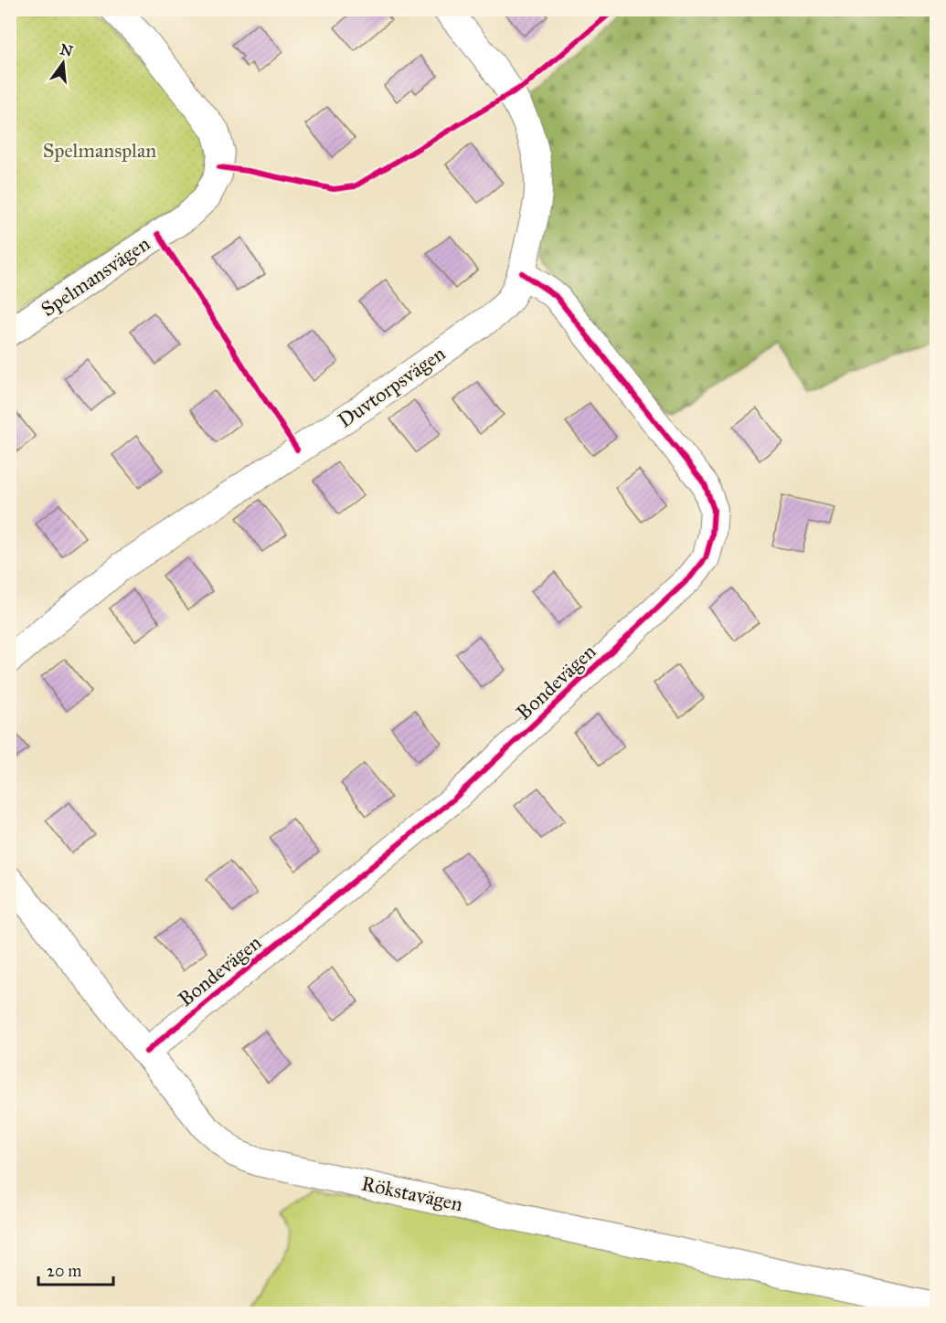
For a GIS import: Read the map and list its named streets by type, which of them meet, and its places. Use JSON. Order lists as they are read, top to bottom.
{
  "streets": {
    "street": [
      "Spelmansvägen",
      "Duvtorpsvägen",
      "Bondevägen",
      "Rökstavägen"
    ]
  },
  "crossings": [
    ["Duvtorpsvägen", "Bondevägen"],
    ["Bondevägen", "Rökstavägen"]
  ],
  "parks": ["Spelmansplan"],
  "scale_bar": "20 m",
  "north": "top"
}
